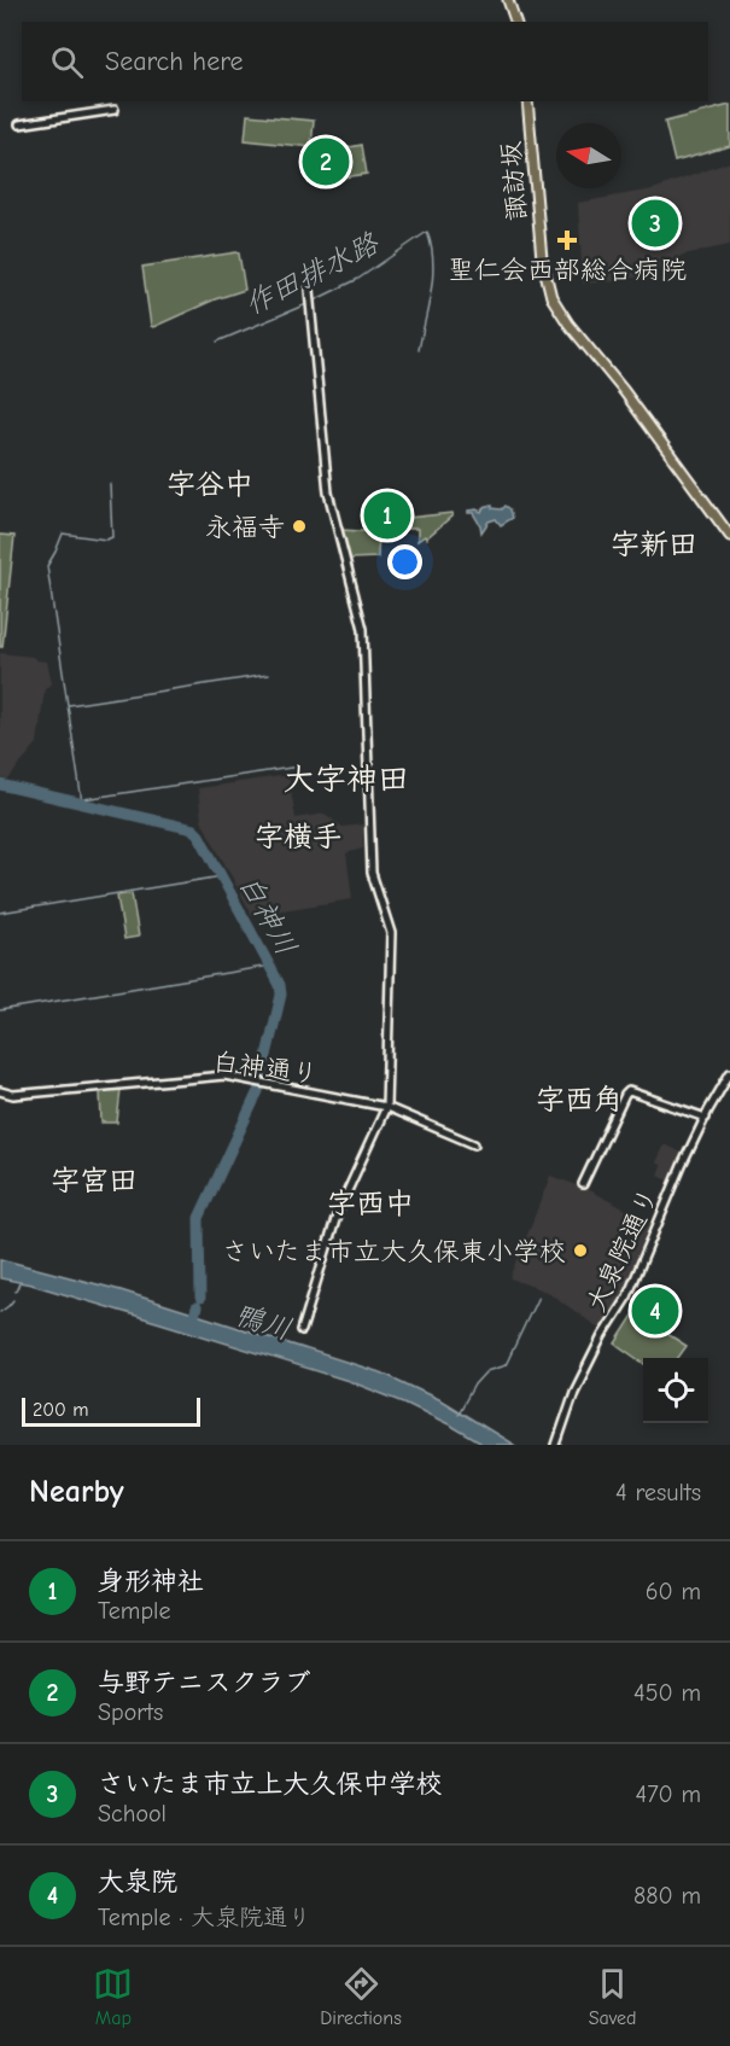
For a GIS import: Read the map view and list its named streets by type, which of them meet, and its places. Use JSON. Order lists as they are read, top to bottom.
{
  "streets": {
    "main road": ["諏訪坂"],
    "street": ["白神通り", "大泉院通り"]
  },
  "districts": [
    "字谷中",
    "字新田",
    "大字神田",
    "字横手",
    "字西角",
    "字宮田",
    "字西中"
  ],
  "water": ["作田排水路", "白神川", "鴨川"],
  "places": {
    "health": ["聖仁会西部総合病院"],
    "other": ["永福寺", "さいたま市立大久保東小学校"]
  },
  "scale_bar": "200 m",
  "north": "left",
  "page": {
    "search": "Search here",
    "pins": [
      "2",
      "3",
      "1",
      "4"
    ],
    "scale": "200 m",
    "heading": ["Nearby", "4 results"],
    "list": [
      {
        "mark": "1",
        "name": "身形神社",
        "note": "Temple",
        "value": "60 m"
      },
      {
        "mark": "2",
        "name": "与野テニスクラブ",
        "note": "Sports",
        "value": "450 m"
      },
      {
        "mark": "3",
        "name": "さいたま市立上大久保中学校",
        "note": "School",
        "value": "470 m"
      },
      {
        "mark": "4",
        "name": "大泉院",
        "note": "Temple · 大泉院通り",
        "value": "880 m"
      }
    ],
    "nav": ["Map", "Directions", "Saved"]
  }
}
